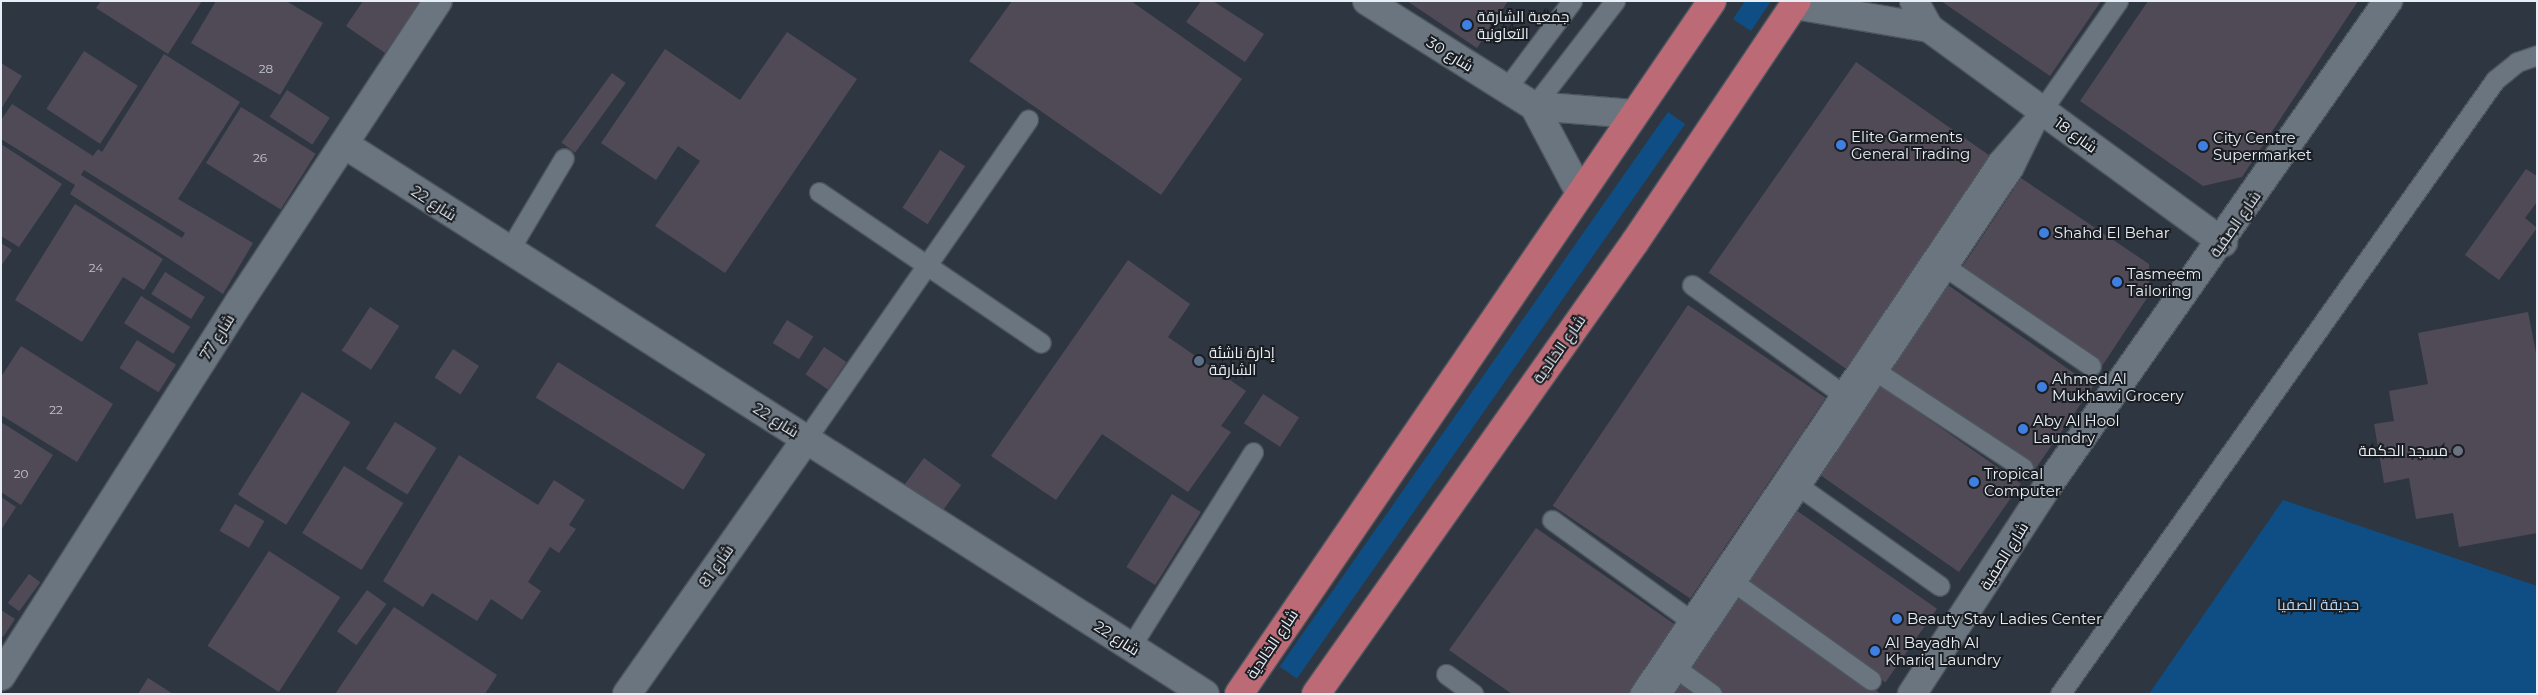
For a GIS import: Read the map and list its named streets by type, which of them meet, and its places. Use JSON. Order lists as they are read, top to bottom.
{
  "streets": {
    "main road": ["شارع الخالدية"],
    "street": [
      "شارع 30",
      "شارع 18",
      "شارع 22",
      "شارع الصفية",
      "شارع 77",
      "شارع 81"
    ]
  },
  "crossings": [
    ["شارع 30", "شارع الخالدية"],
    ["شارع 18", "شارع الصفية"],
    ["شارع 18", "شارع الخالدية"],
    ["شارع 22", "شارع 77"],
    ["شارع 22", "شارع 81"]
  ],
  "parks": ["حديقة الصفيا"],
  "places": [
    "جمعية الشارقة التعاونية",
    "Elite Garments General Trading",
    "City Centre Supermarket",
    "Shahd El Behar",
    "Tasmeem Tailoring",
    "إدارة ناشئة الشارقة",
    "Ahmed Al Mukhawi Grocery",
    "Aby Al Hool Laundry",
    "مسجد الحكمة",
    "Tropical Computer",
    "Beauty Stay Ladies Center",
    "Al Bayadh Al Khariq Laundry"
  ],
  "house_numbers": [
    "28",
    "26",
    "24",
    "22",
    "20"
  ]
}
